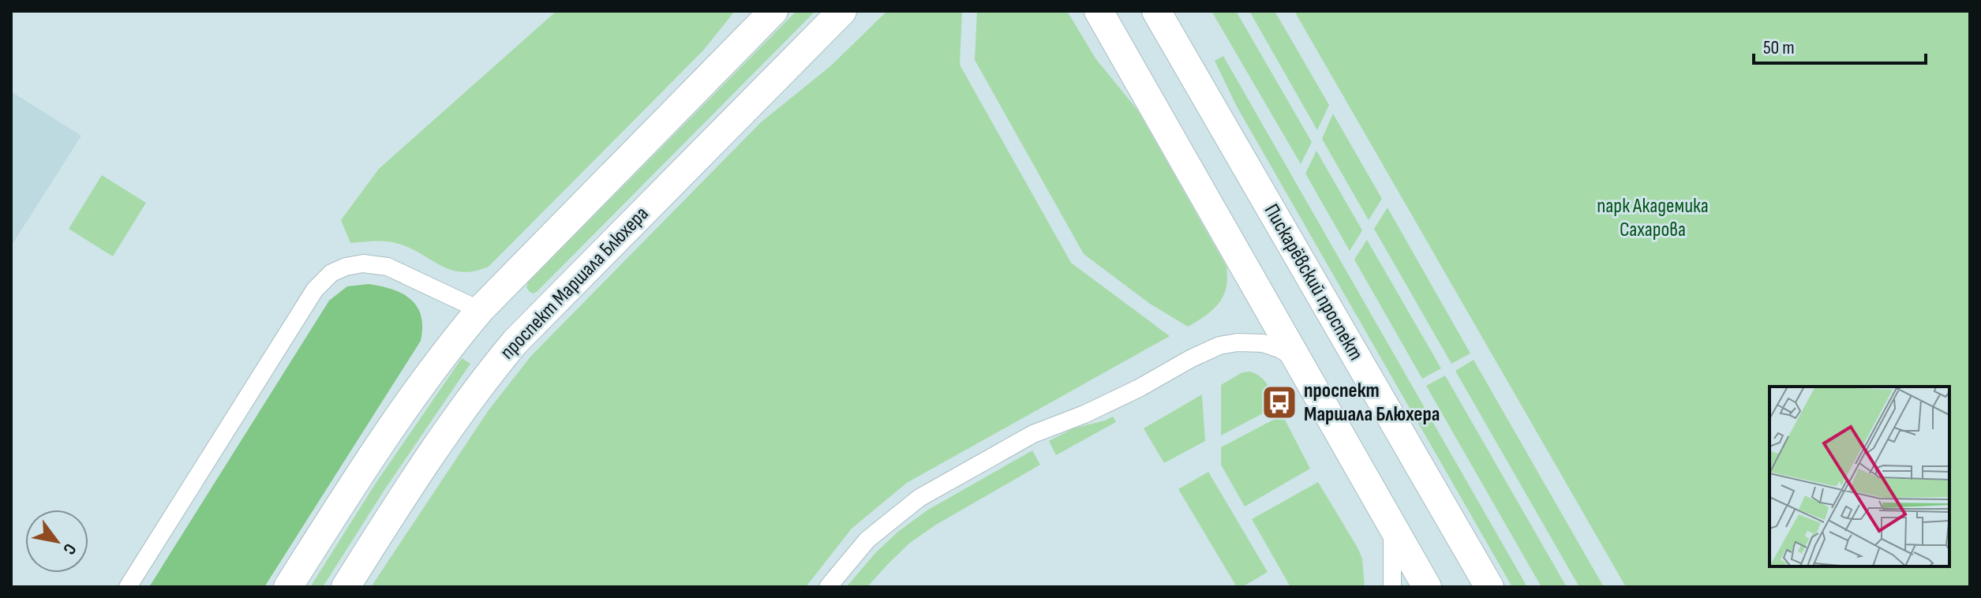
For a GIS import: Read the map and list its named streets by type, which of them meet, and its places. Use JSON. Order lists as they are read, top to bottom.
{
  "streets": {
    "main road": ["Пискарёвский проспект", "проспект Маршала Блюхера"]
  },
  "parks": ["парк Академика Сахарова"],
  "places": {
    "bus stop": ["проспект Маршала Блюхера"]
  },
  "scale_bar": "50 m",
  "north": "bottom right"
}
